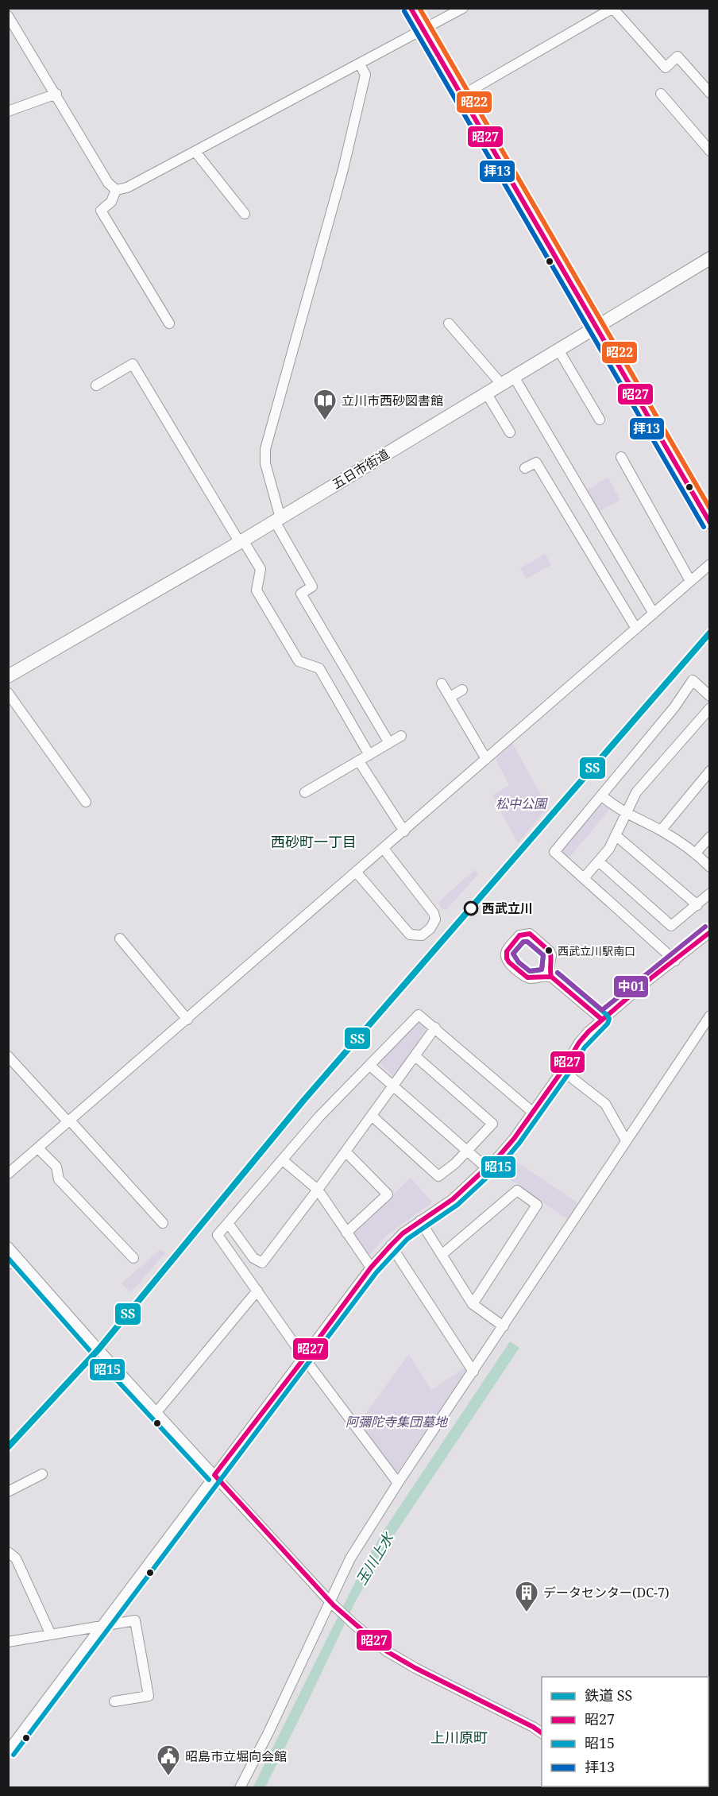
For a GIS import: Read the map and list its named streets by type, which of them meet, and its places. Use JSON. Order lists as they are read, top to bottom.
{
  "streets": {
    "main road": ["五日市街道"]
  },
  "districts": ["西砂町一丁目", "上川原町"],
  "water": ["玉川上水"],
  "parks": ["松中公園", "阿彌陀寺集団墓地"],
  "places": {
    "library": ["立川市西砂図書館"],
    "other": ["西武立川", "西武立川駅南口"],
    "building": ["データセンター(DC-7)"],
    "public building": ["昭島市立堀向会館"]
  },
  "lines": [
    "transit line 昭27",
    "transit line 昭22",
    "transit line 拝13",
    "rail line SS",
    "transit line 中01",
    "transit line 昭15"
  ],
  "legend": [
    "鉄道 SS",
    "昭27",
    "昭15",
    "拝13"
  ]
}
